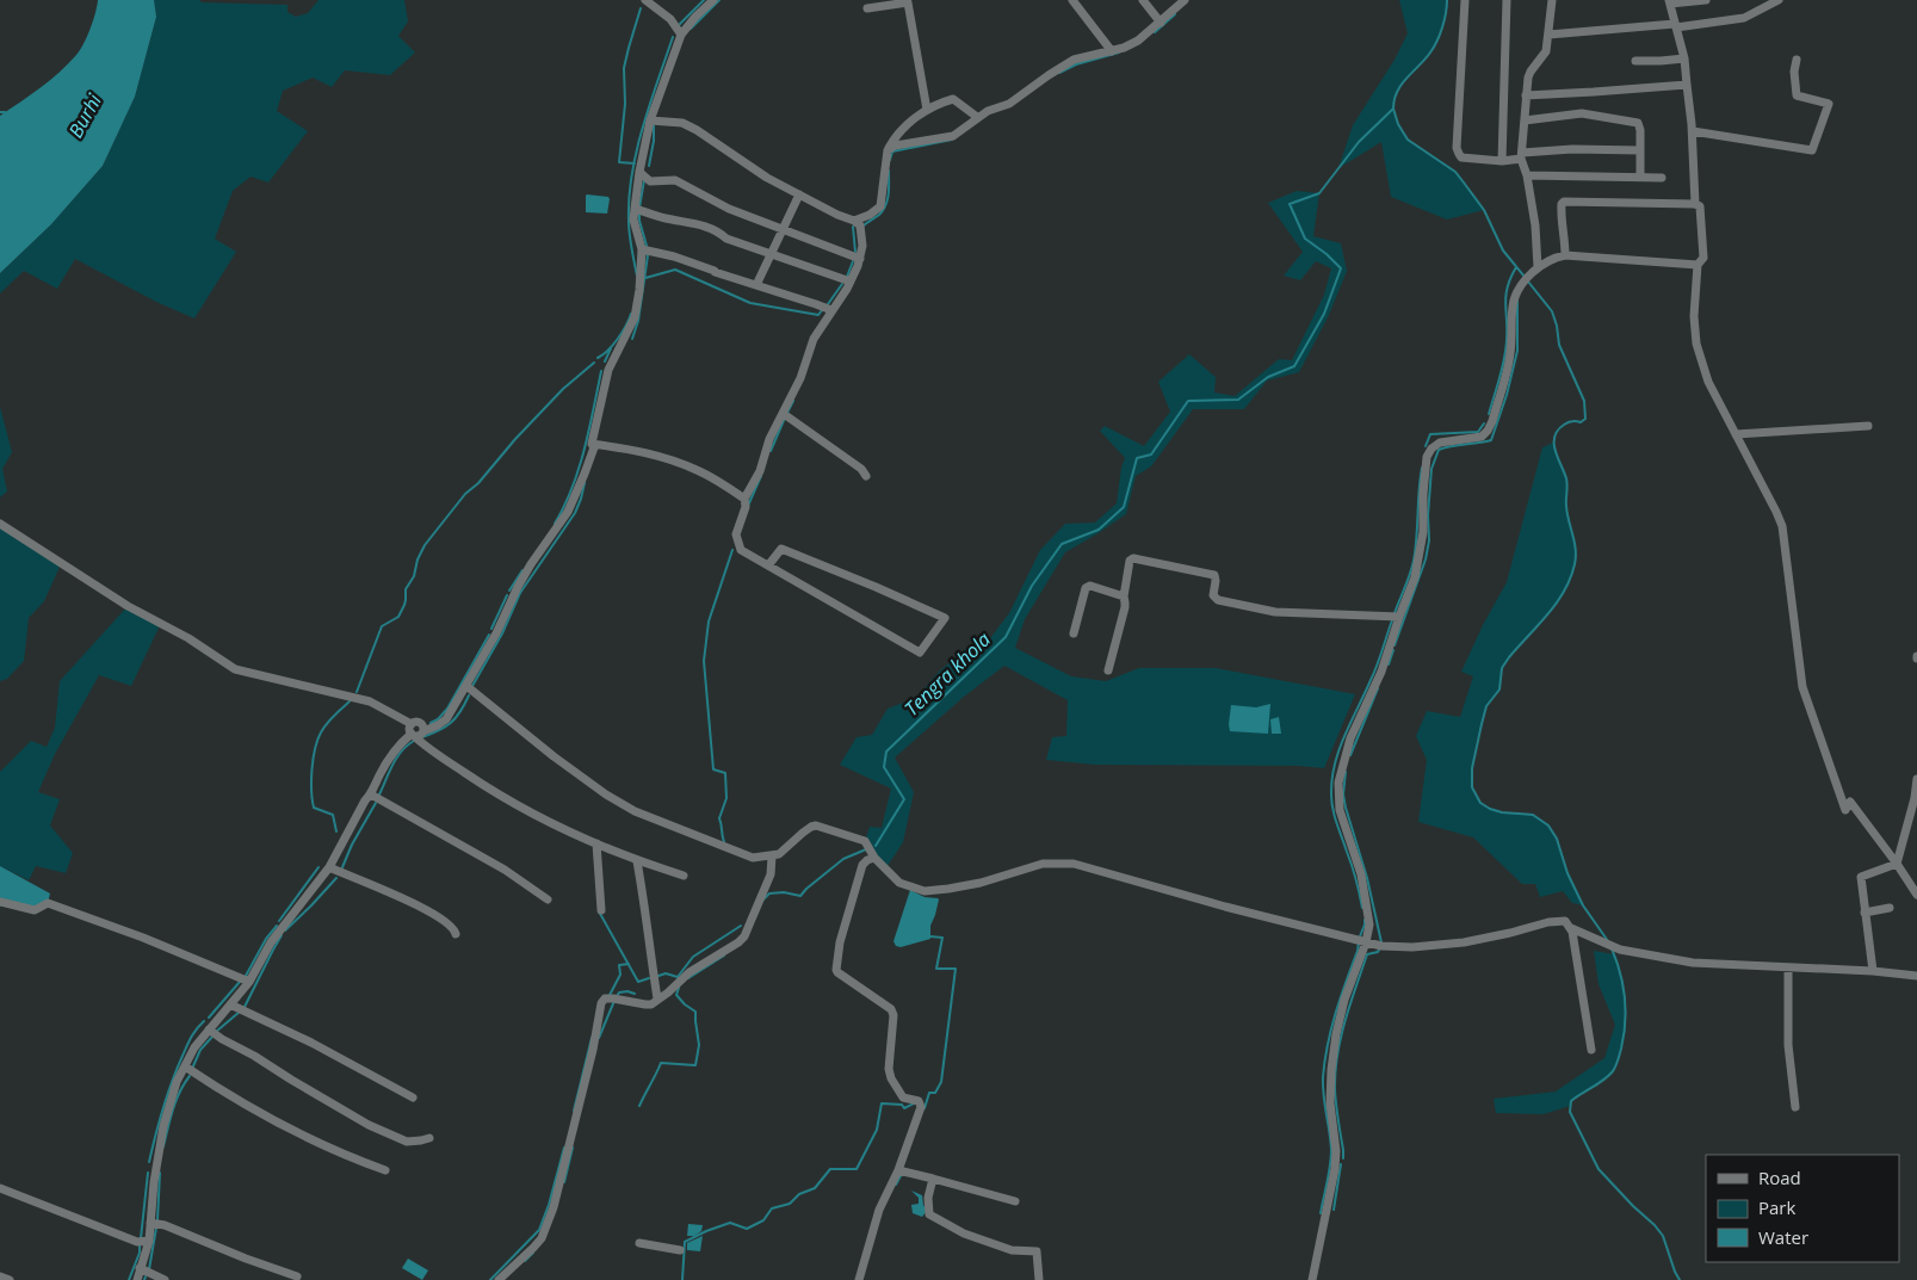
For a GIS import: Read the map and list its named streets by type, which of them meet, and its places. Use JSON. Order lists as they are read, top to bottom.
{
  "water": ["Burhi", "Tengra khola"],
  "legend": ["Road", "Park", "Water"]
}
